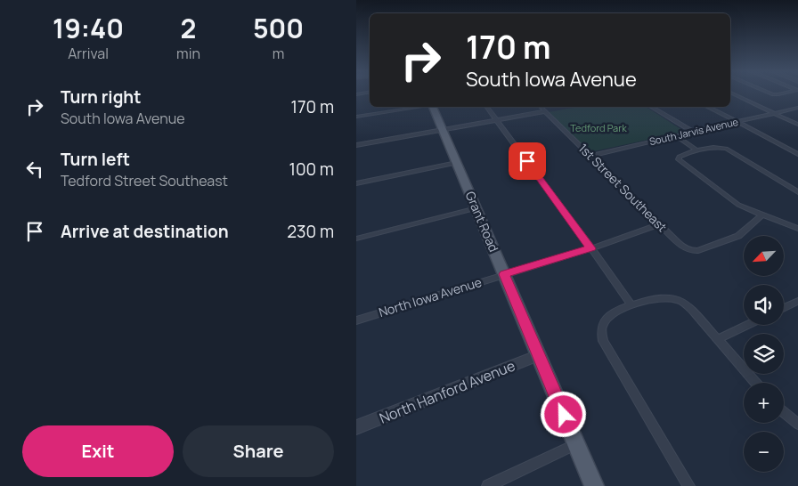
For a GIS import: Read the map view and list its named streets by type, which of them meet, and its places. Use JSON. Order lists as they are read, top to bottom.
{
  "streets": {
    "main road": ["Grant Road"],
    "street": [
      "South Jarvis Avenue",
      "1st Street Southeast",
      "North Iowa Avenue",
      "North Hanford Avenue"
    ]
  },
  "crossings": [
    ["South Jarvis Avenue", "1st Street Southeast"],
    ["1st Street Southeast", "North Iowa Avenue"],
    ["Grant Road", "North Iowa Avenue"],
    ["Grant Road", "North Hanford Avenue"]
  ],
  "parks": ["Tedford Park"],
  "north": "bottom left",
  "page": {
    "eta": [
      "19:40",
      "Arrival",
      "2",
      "min",
      "500",
      "m"
    ],
    "turn": ["170 m", "South Iowa Avenue"],
    "list": [
      {
        "name": "Turn right",
        "note": "South Iowa Avenue",
        "value": "170 m"
      },
      {
        "name": "Turn left",
        "note": "Tedford Street Southeast",
        "value": "100 m"
      },
      {
        "name": "Arrive at destination",
        "value": "230 m"
      }
    ],
    "map_buttons": ["+", "−"],
    "buttons": ["Exit", "Share"]
  }
}
